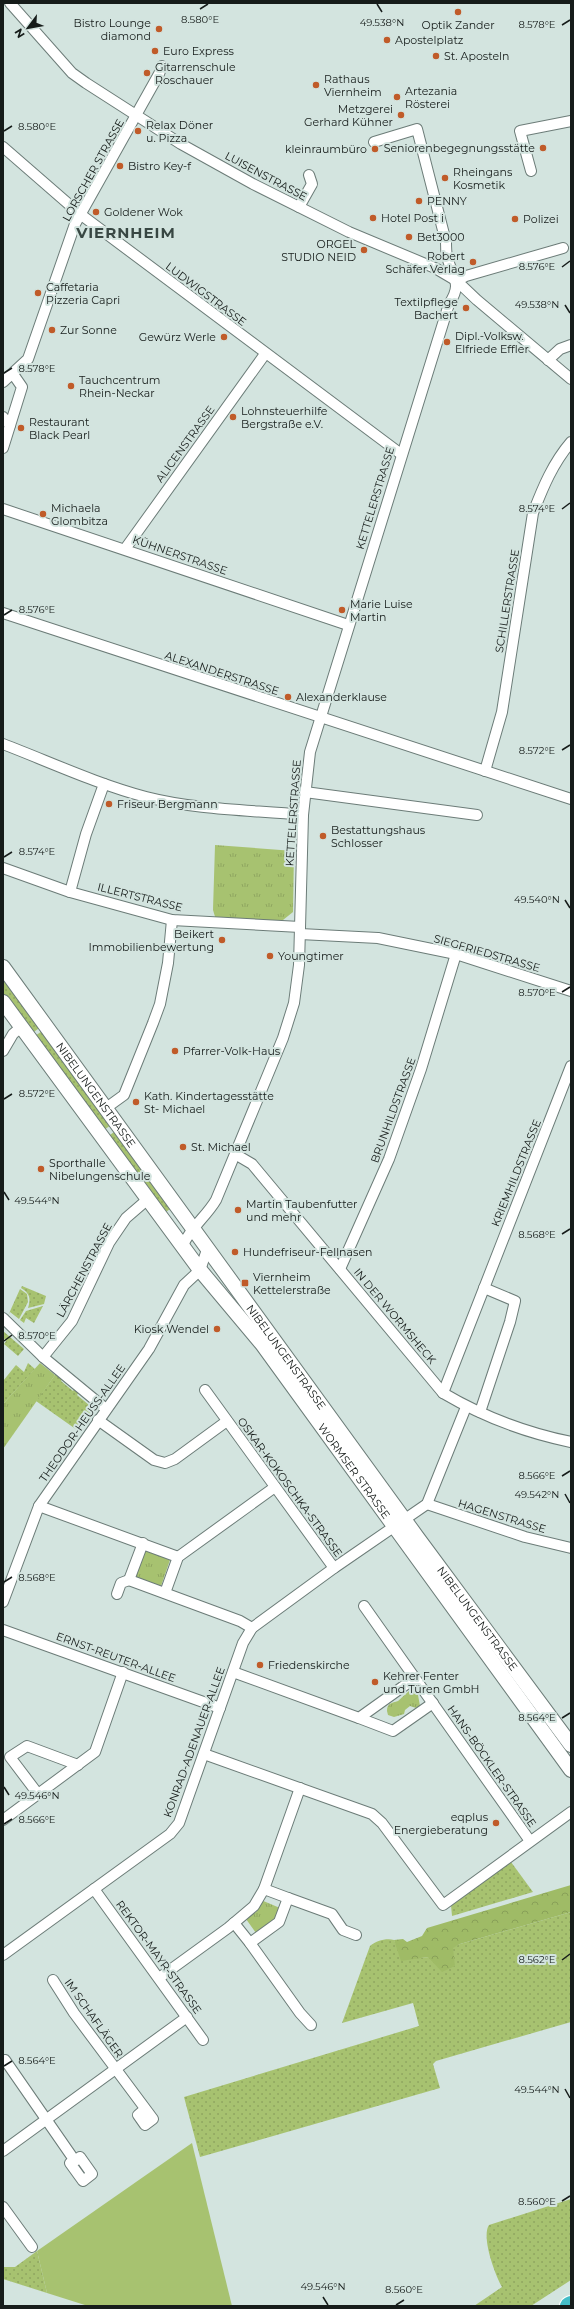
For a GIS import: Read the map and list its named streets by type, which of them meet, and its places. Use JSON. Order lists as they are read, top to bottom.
{
  "streets": {
    "street": [
      "LORSCHER STRASSE",
      "LUISENSTRASSE",
      "LUDWIGSTRASSE",
      "ALICENSTRASSE",
      "KETTELERSTRASSE",
      "KÜHNERSTRASSE",
      "SCHILLERSTRASSE",
      "ALEXANDERSTRASSE",
      "ILLERTSTRASSE",
      "SIEGFRIEDSTRASSE",
      "NIBELUNGENSTRASSE",
      "BRUNHILDSTRASSE",
      "KRIEMHILDSTRASSE",
      "LÄRCHENSTRASSE",
      "IN DER WORMSHECK",
      "THEODOR-HEUSS-ALLEE",
      "WORMSER STRASSE",
      "OSKAR-KOKOSCHKA-STRASSE",
      "HAGENSTRASSE",
      "ERNST-REUTER-ALLEE",
      "KONRAD-ADENAUER-ALLEE",
      "HANS-BÖCKLER-STRASSE",
      "REKTOR-MAYR-STRASSE",
      "IM SCHAFLÄGER"
    ]
  },
  "crossings": [
    ["LORSCHER STRASSE", "LUISENSTRASSE"],
    ["LORSCHER STRASSE", "LUDWIGSTRASSE"],
    ["LUISENSTRASSE", "KETTELERSTRASSE"],
    ["LUDWIGSTRASSE", "ALICENSTRASSE"],
    ["LUDWIGSTRASSE", "KETTELERSTRASSE"],
    ["ALICENSTRASSE", "KÜHNERSTRASSE"],
    ["KETTELERSTRASSE", "KÜHNERSTRASSE"],
    ["KETTELERSTRASSE", "ALEXANDERSTRASSE"],
    ["KETTELERSTRASSE", "ILLERTSTRASSE"],
    ["KETTELERSTRASSE", "SIEGFRIEDSTRASSE"],
    ["KETTELERSTRASSE", "NIBELUNGENSTRASSE"],
    ["KETTELERSTRASSE", "IN DER WORMSHECK"],
    ["KETTELERSTRASSE", "WORMSER STRASSE"],
    ["SCHILLERSTRASSE", "ALEXANDERSTRASSE"],
    ["ILLERTSTRASSE", "SIEGFRIEDSTRASSE"],
    ["SIEGFRIEDSTRASSE", "BRUNHILDSTRASSE"],
    ["NIBELUNGENSTRASSE", "WORMSER STRASSE"],
    ["NIBELUNGENSTRASSE", "KONRAD-ADENAUER-ALLEE"],
    ["BRUNHILDSTRASSE", "IN DER WORMSHECK"],
    ["KRIEMHILDSTRASSE", "IN DER WORMSHECK"],
    ["LÄRCHENSTRASSE", "WORMSER STRASSE"],
    ["THEODOR-HEUSS-ALLEE", "WORMSER STRASSE"],
    ["THEODOR-HEUSS-ALLEE", "OSKAR-KOKOSCHKA-STRASSE"],
    ["WORMSER STRASSE", "KONRAD-ADENAUER-ALLEE"],
    ["OSKAR-KOKOSCHKA-STRASSE", "KONRAD-ADENAUER-ALLEE"],
    ["ERNST-REUTER-ALLEE", "KONRAD-ADENAUER-ALLEE"],
    ["KONRAD-ADENAUER-ALLEE", "REKTOR-MAYR-STRASSE"],
    ["REKTOR-MAYR-STRASSE", "IM SCHAFLÄGER"]
  ],
  "districts": ["VIERNHEIM"],
  "places": {
    "other": [
      "Optik Zander",
      "Bistro Lounge diamond",
      "Apostelplatz",
      "Euro Express",
      "St. Aposteln",
      "Gitarrenschule Roschauer",
      "Rathaus Viernheim",
      "Artezania Rösterei",
      "Metzgerei Gerhard Kühner",
      "Relax Döner u. Pizza",
      "Seniorenbegegnungsstätte",
      "kleinraumbüro",
      "Bistro Key-f",
      "Rheingans Kosmetik",
      "PENNY",
      "Goldener Wok",
      "Hotel Post i",
      "Polizei",
      "Bet3000",
      "ORGEL STUDIO NEID",
      "Robert Schäfer Verlag",
      "Caffetaria Pizzeria Capri",
      "Textilpflege Bachert",
      "Zur Sonne",
      "Gewürz Werle",
      "Dipl.-Volksw. Elfriede Effler",
      "Tauchcentrum Rhein-Neckar",
      "Lohnsteuerhilfe Bergstraße e.V.",
      "Restaurant Black Pearl",
      "Michaela Glombitza",
      "Marie Luise Martin",
      "Alexanderklause",
      "Friseur Bergmann",
      "Bestattungshaus Schlosser",
      "Beikert Immobilienbewertung",
      "Youngtimer",
      "Pfarrer-Volk-Haus",
      "Kath. Kindertagesstätte St- Michael",
      "St. Michael",
      "Sporthalle Nibelungenschule",
      "Martin Taubenfutter und mehr",
      "Hundefriseur-Fellnasen",
      "Kiosk Wendel",
      "Friedenskirche",
      "Kehrer Fenter und Türen GmbH",
      "eqplus Energieberatung"
    ],
    "transit": ["Viernheim Kettelerstraße"]
  },
  "north": "bottom left",
  "coordinates": [
    "8.580°E",
    "49.538°N",
    "8.578°E",
    "8.576°E",
    "8.574°E",
    "8.572°E",
    "49.540°N",
    "8.570°E",
    "49.544°N",
    "8.568°E",
    "8.566°E",
    "49.542°N",
    "8.564°E",
    "49.546°N",
    "8.562°E",
    "8.560°E"
  ]
}
